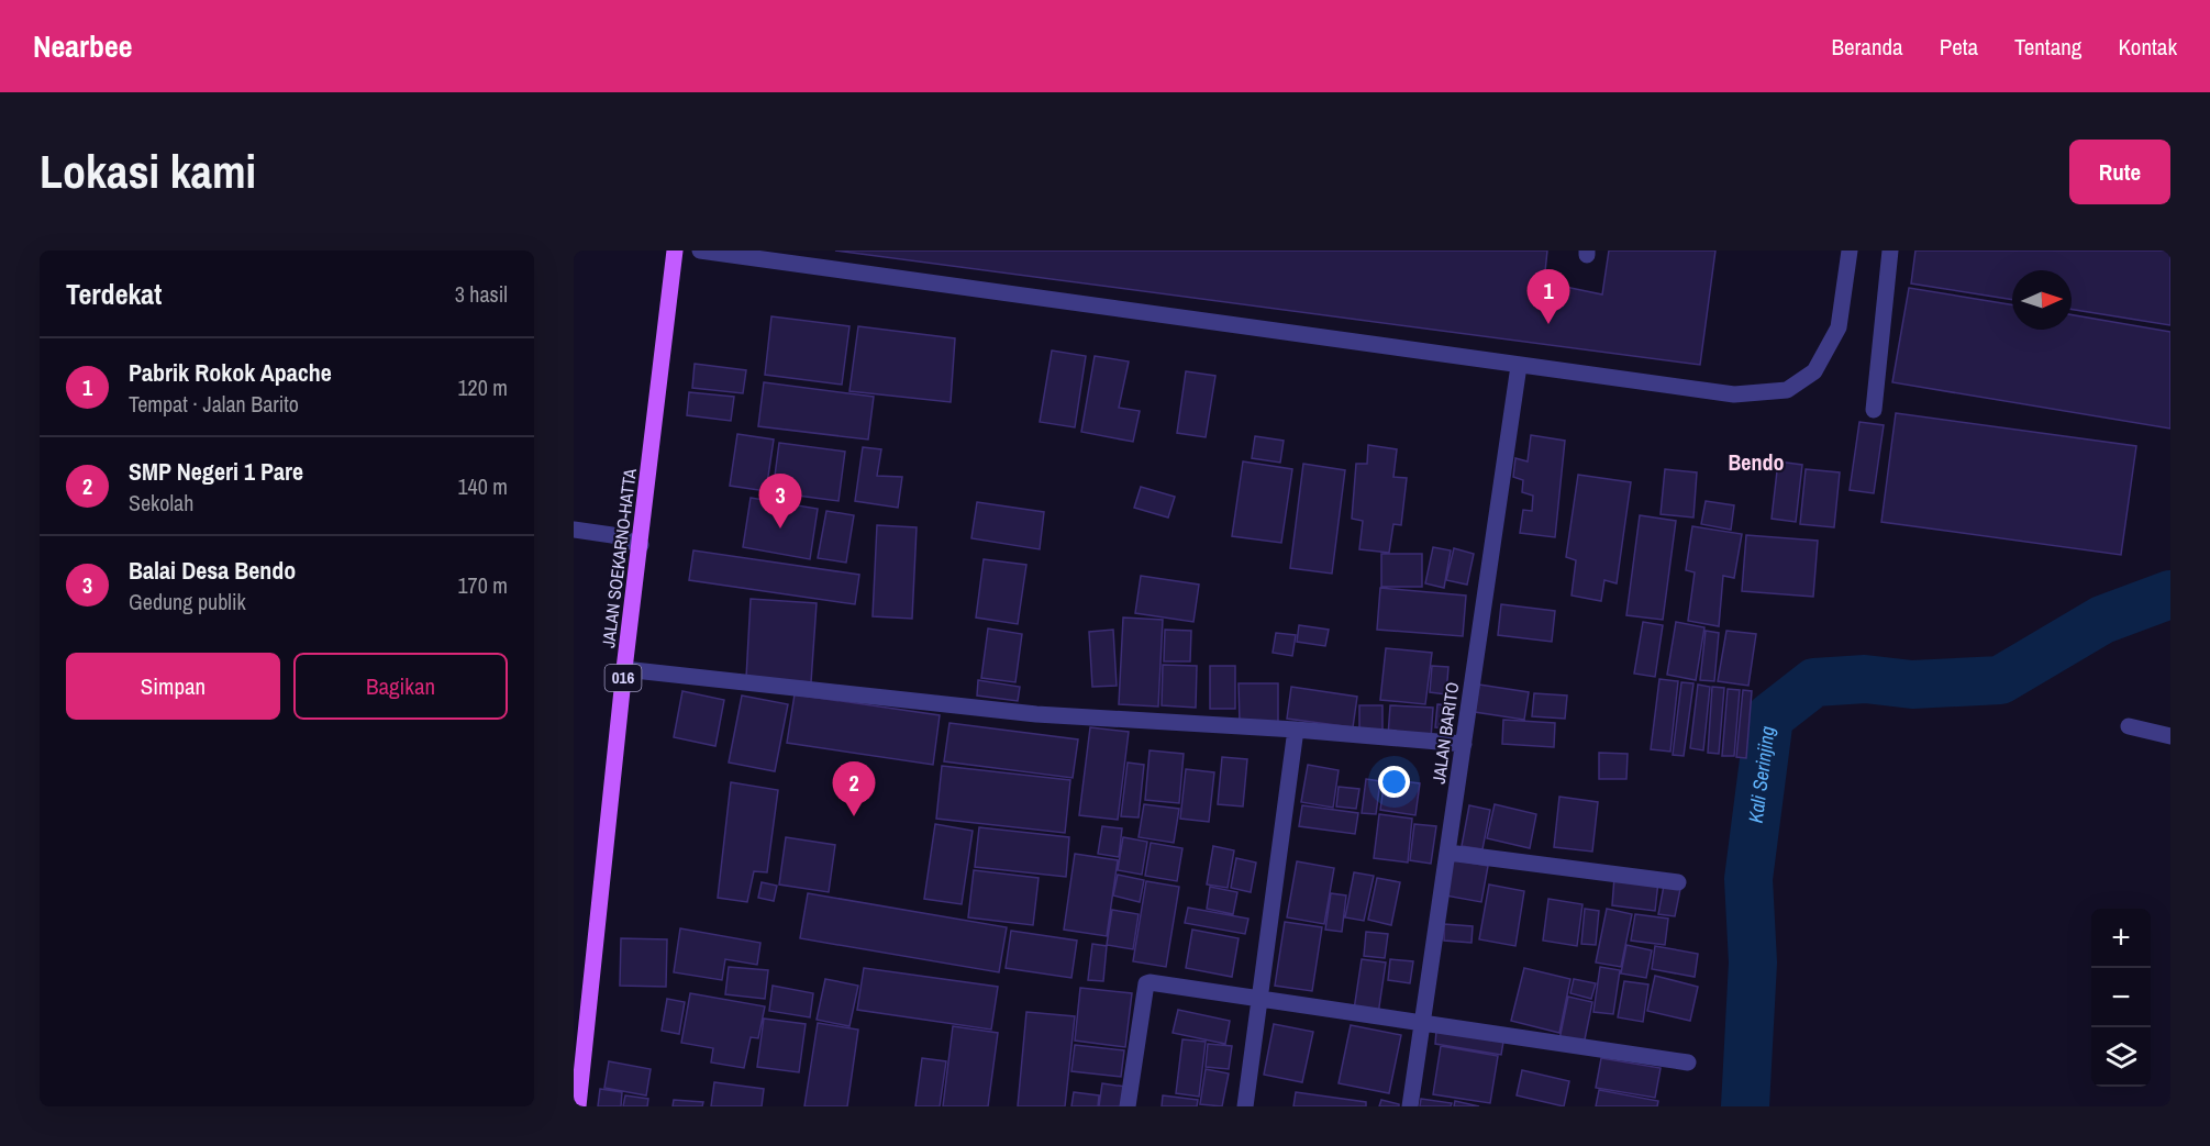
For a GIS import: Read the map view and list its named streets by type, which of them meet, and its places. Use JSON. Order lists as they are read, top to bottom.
{
  "streets": {
    "main road": ["JALAN SOEKARNO-HATTA", "016"],
    "street": ["JALAN BARITO"]
  },
  "districts": ["Bendo"],
  "water": ["Kali Serinjing"],
  "north": "right",
  "page": {
    "header": "Nearbee",
    "nav": [
      "Beranda",
      "Peta",
      "Tentang",
      "Kontak"
    ],
    "buttons": [
      "Rute",
      ["Simpan", "Bagikan"]
    ],
    "title": "Lokasi kami",
    "heading": ["Terdekat", "3 hasil"],
    "pins": ["1", "3", "2"],
    "list": [
      {
        "mark": "1",
        "name": "Pabrik Rokok Apache",
        "note": "Tempat · Jalan Barito",
        "value": "120 m"
      },
      {
        "mark": "2",
        "name": "SMP Negeri 1 Pare",
        "note": "Sekolah",
        "value": "140 m"
      },
      {
        "mark": "3",
        "name": "Balai Desa Bendo",
        "note": "Gedung publik",
        "value": "170 m"
      }
    ],
    "map_buttons": ["+", "−"]
  }
}
